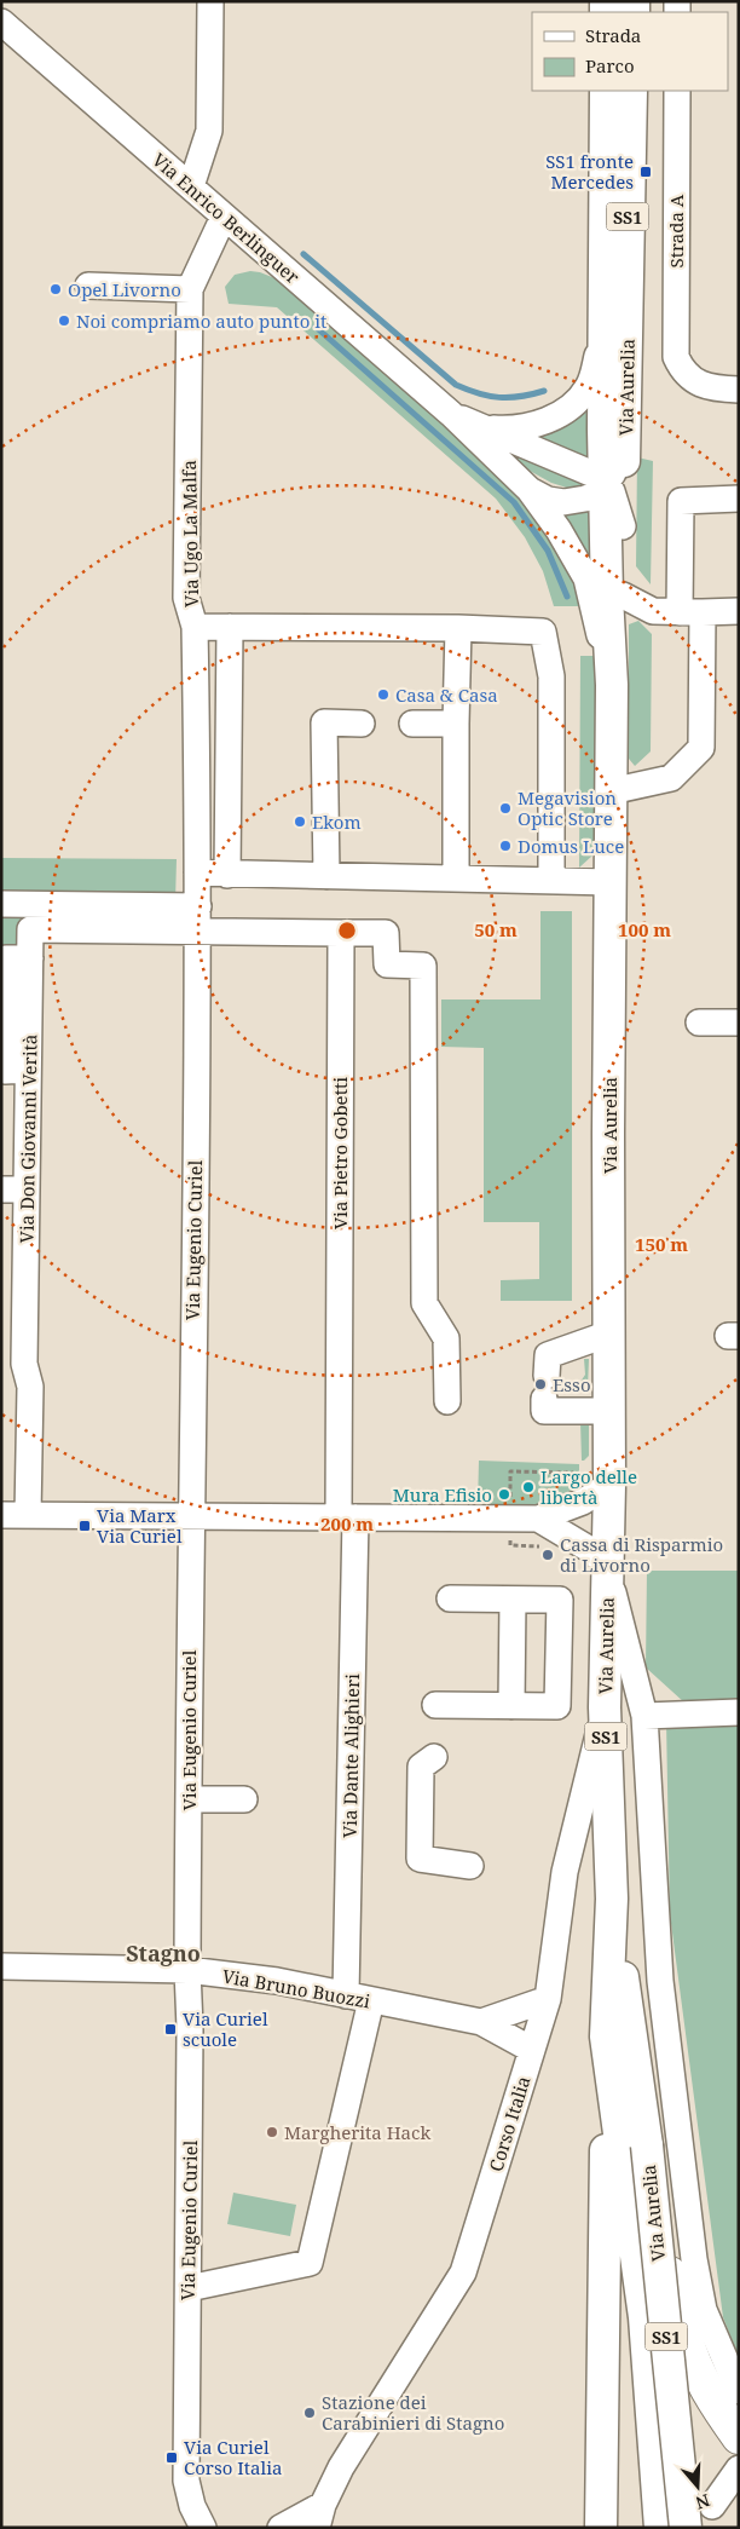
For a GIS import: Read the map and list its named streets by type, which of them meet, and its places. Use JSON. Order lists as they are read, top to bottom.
{
  "streets": {
    "main road": ["SS1", "Via Aurelia"],
    "street": [
      "Via Enrico Berlinguer",
      "Strada A",
      "Via Ugo La Malfa",
      "Via Don Giovanni Verità",
      "Via Pietro Gobetti",
      "Via Eugenio Curiel",
      "Via Dante Alighieri",
      "Via Bruno Buozzi",
      "Corso Italia"
    ]
  },
  "crossings": [
    ["Via Enrico Berlinguer", "Via Aurelia"],
    ["Via Enrico Berlinguer", "Via Ugo La Malfa"],
    ["Via Aurelia", "Corso Italia"],
    ["Via Ugo La Malfa", "Via Don Giovanni Verità"],
    ["Via Ugo La Malfa", "Via Eugenio Curiel"],
    ["Via Don Giovanni Verità", "Via Eugenio Curiel"],
    ["Via Pietro Gobetti", "Via Dante Alighieri"],
    ["Via Eugenio Curiel", "Via Dante Alighieri"],
    ["Via Eugenio Curiel", "Via Bruno Buozzi"],
    ["Via Dante Alighieri", "Via Bruno Buozzi"],
    ["Via Bruno Buozzi", "Corso Italia"]
  ],
  "districts": ["Stagno"],
  "places": {
    "transit": [
      "SS1 fronte Mercedes",
      "Via Marx Via Curiel",
      "Via Curiel scuole",
      "Via Curiel Corso Italia"
    ],
    "other": [
      "Opel Livorno",
      "Noi compriamo auto punto it",
      "Casa & Casa",
      "Megavision Optic Store",
      "Ekom",
      "Domus Luce",
      "Esso",
      "Largo delle libertà",
      "Mura Efisio",
      "Cassa di Risparmio di Livorno",
      "Margherita Hack",
      "Stazione dei Carabinieri di Stagno"
    ]
  },
  "legend": ["Strada", "Parco"],
  "north": "bottom",
  "rings": [
    "50 m",
    "100 m",
    "150 m",
    "200 m"
  ]
}
